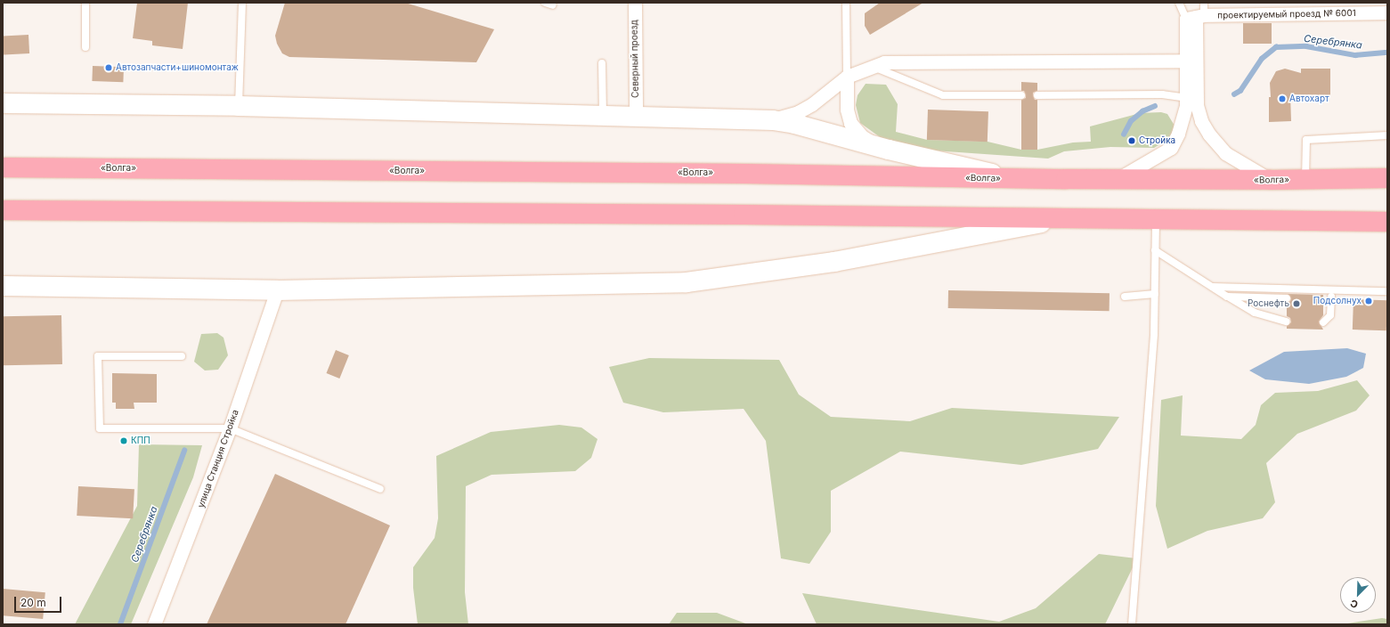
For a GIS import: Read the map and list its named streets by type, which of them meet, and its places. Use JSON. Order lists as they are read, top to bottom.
{
  "streets": {
    "highway": ["«Волга»"],
    "street": ["проектируемый проезд № 6001", "Северный проезд", "улица Станция Стройка"]
  },
  "water": ["Серебрянка"],
  "places": [
    "Автозапчасти+шиномонтаж",
    "Автохарт",
    "Стройка",
    "Подсолнух",
    "Роснефть",
    "КПП"
  ],
  "scale_bar": "20 m",
  "north": "bottom left"
}
